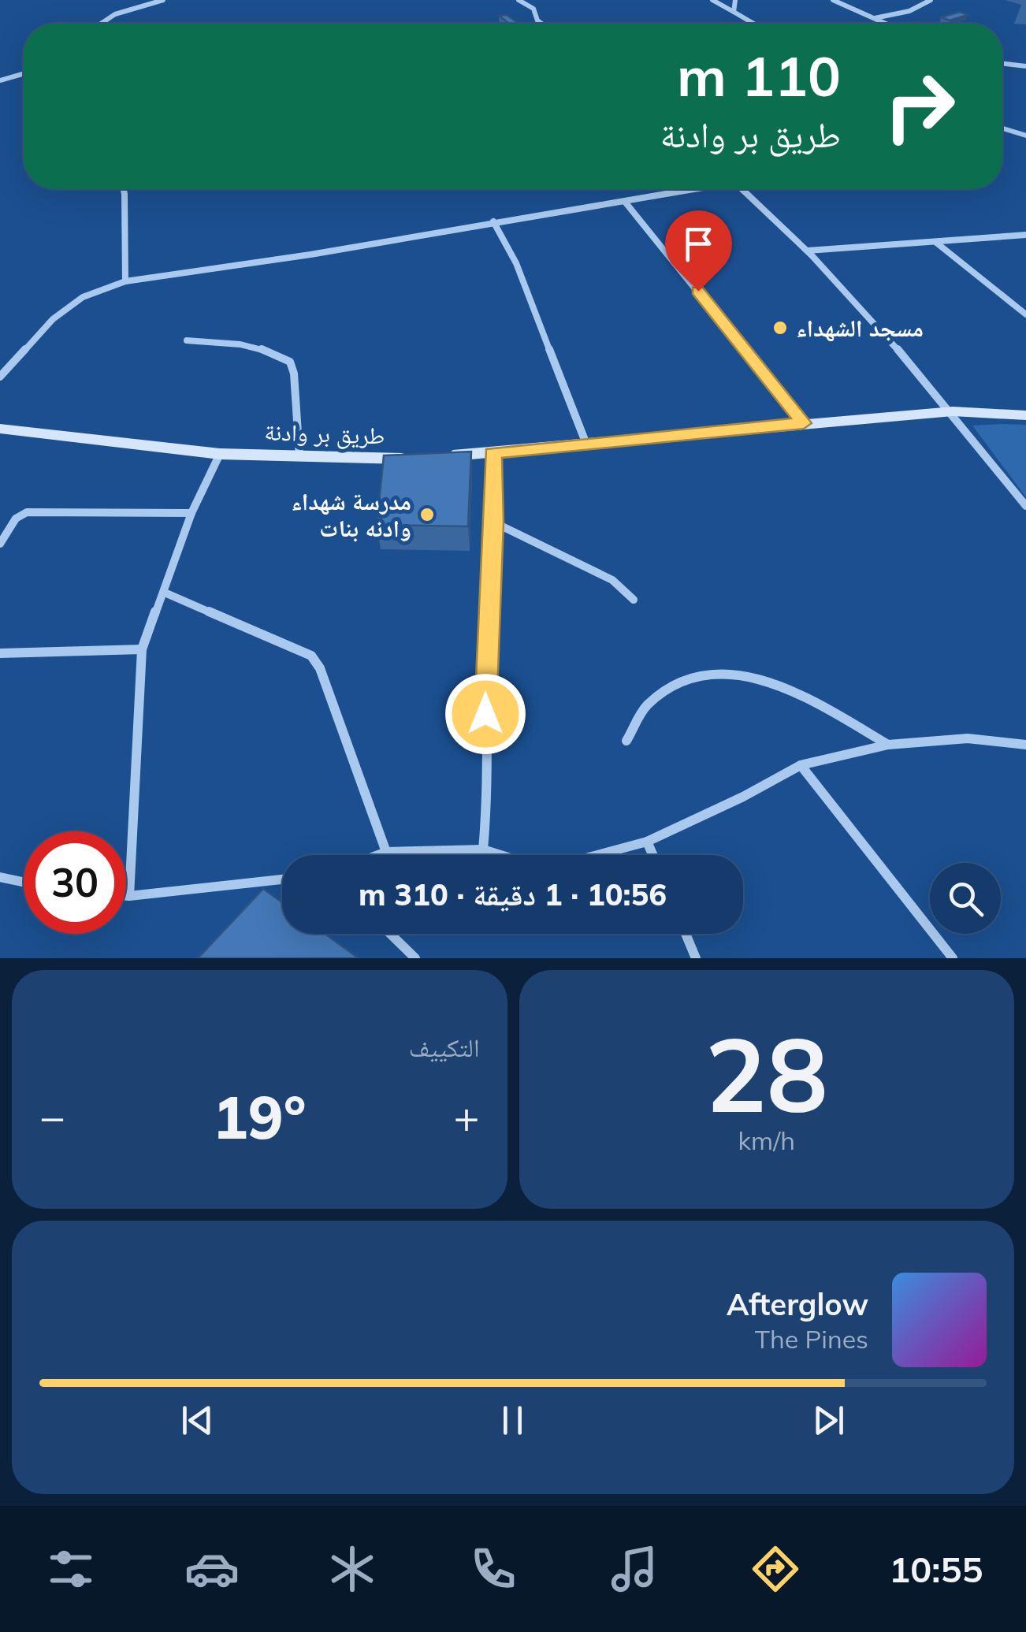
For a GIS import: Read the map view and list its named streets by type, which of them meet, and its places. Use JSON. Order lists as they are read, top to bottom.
{
  "streets": {
    "street": ["طريق بر وادنة"]
  },
  "places": ["مسجد الشهداء", "مدرسة شهداء وادنه بنات"],
  "page": {
    "turn": ["110 m", "طريق بر وادنة"],
    "limit": "30",
    "trip": "10:56 · 1 دقيقة · 310 m",
    "tile": [
      ["28", "km/h"],
      "التكييف"
    ],
    "heat": ["−", "19°", "+"],
    "song": ["Afterglow", "The Pines"],
    "tabs": "10:55"
  }
}
